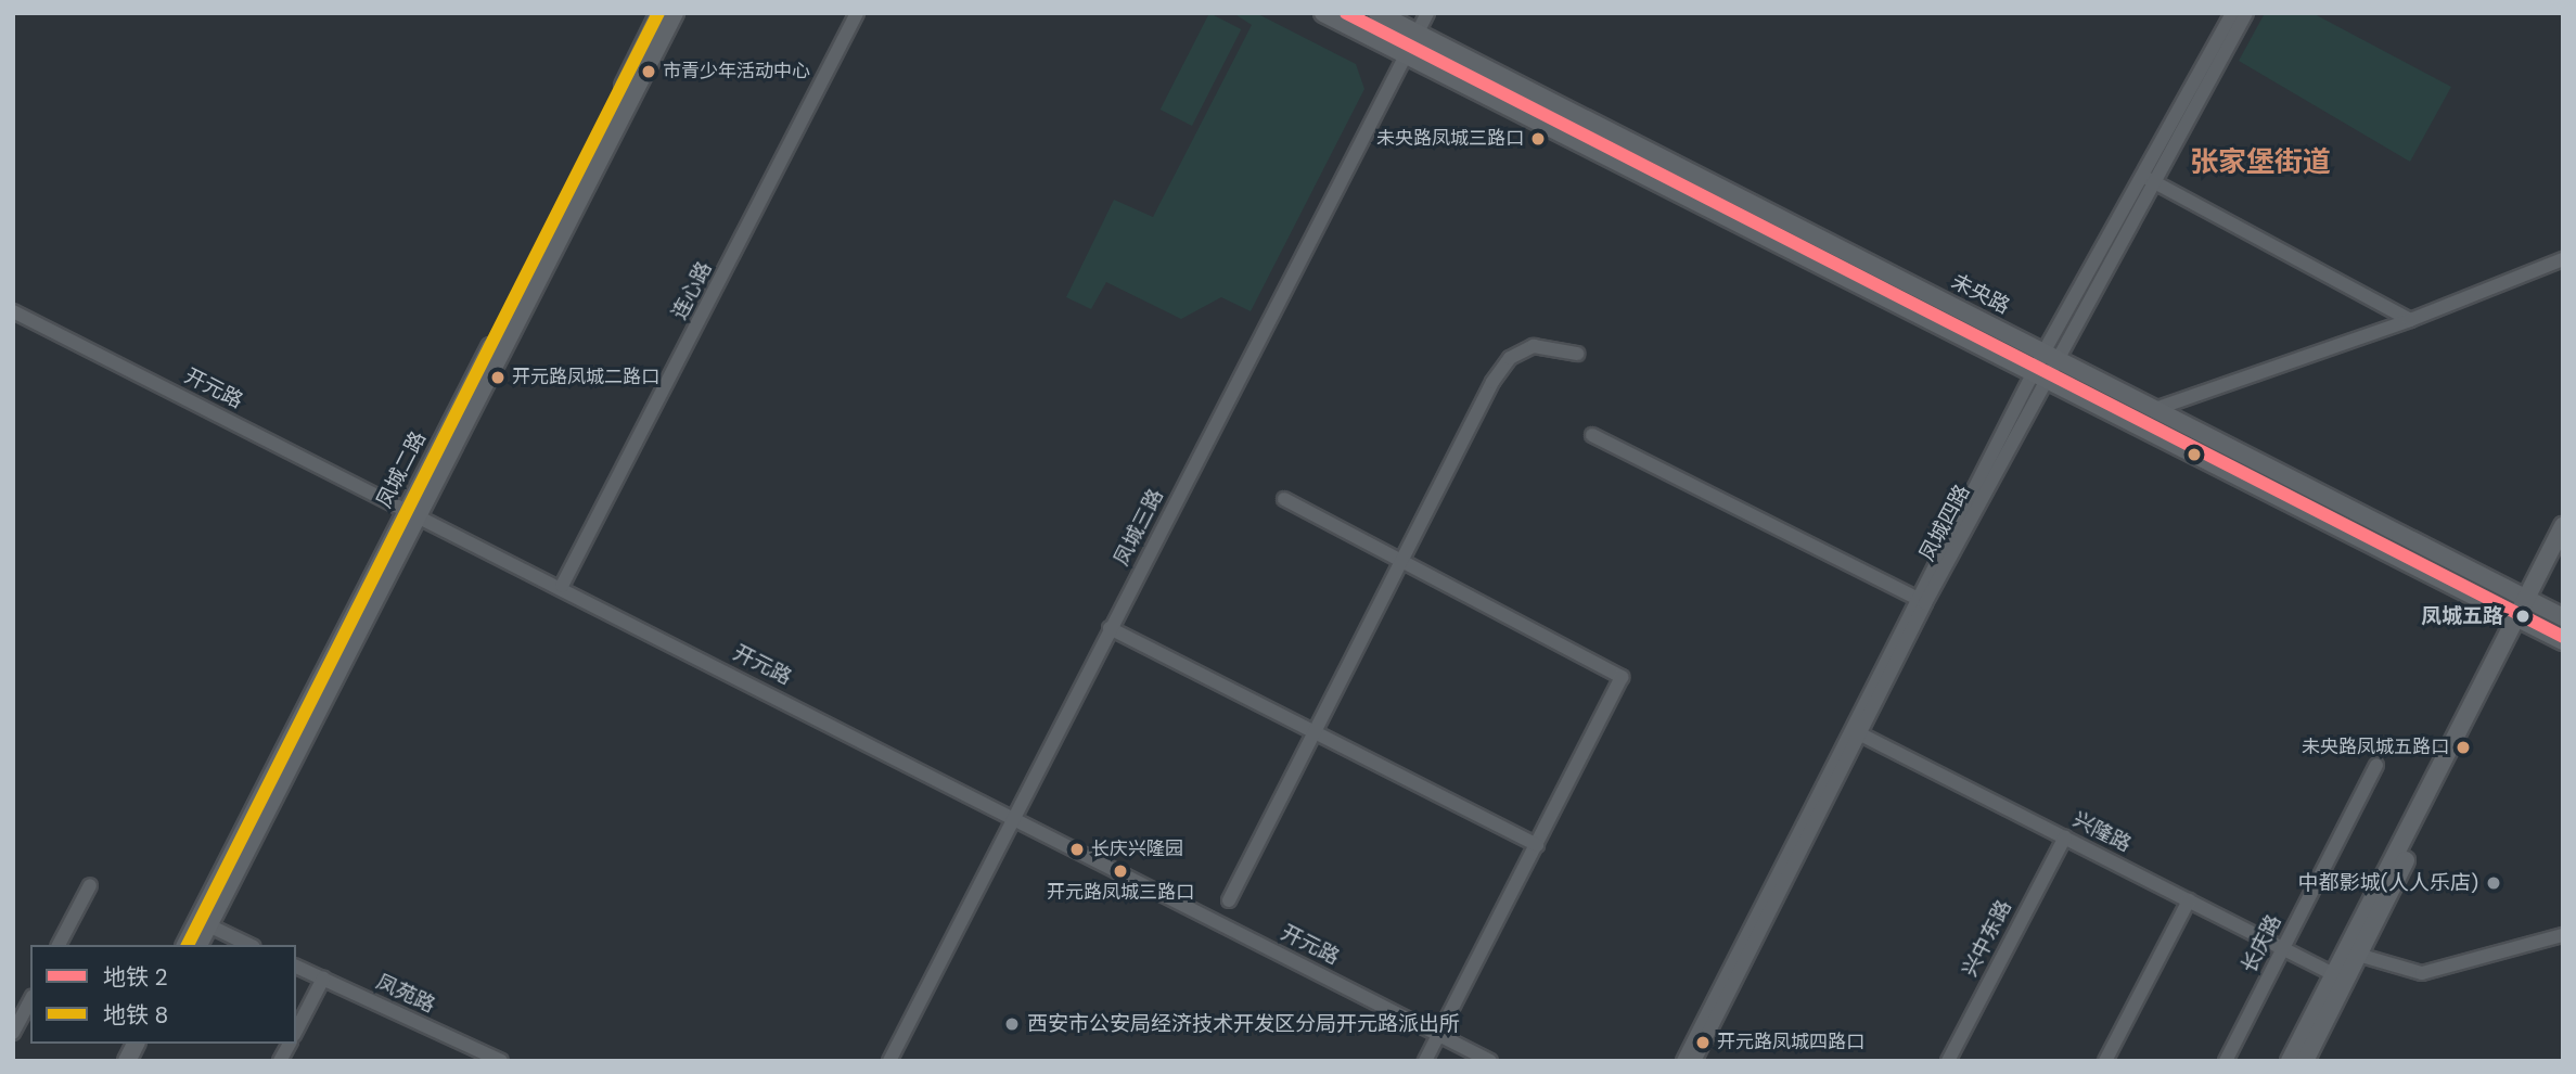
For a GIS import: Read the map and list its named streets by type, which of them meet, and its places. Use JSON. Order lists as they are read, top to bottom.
{
  "streets": {
    "main road": ["未央路", "凤城二路"],
    "street": [
      "连心路",
      "开元路",
      "凤城四路",
      "凤城三路",
      "兴隆路",
      "兴中东路",
      "长庆路",
      "凤苑路"
    ]
  },
  "crossings": [
    ["连心路", "开元路"],
    ["未央路", "凤城四路"],
    ["未央路", "凤城三路"],
    ["开元路", "凤城二路"],
    ["开元路", "凤城三路"],
    ["凤城四路", "兴隆路"],
    ["兴隆路", "兴中东路"],
    ["兴隆路", "长庆路"]
  ],
  "districts": ["张家堡街道"],
  "places": [
    "市青少年活动中心",
    "未央路凤城三路口",
    "开元路凤城二路口",
    "凤城五路",
    "未央路凤城五路口",
    "长庆兴隆园",
    "开元路凤城三路口",
    "中都影城(人人乐店)",
    "西安市公安局经济技术开发区分局开元路派出所",
    "开元路凤城四路口"
  ],
  "lines": ["metro line 2", "metro line 8"],
  "legend": ["地铁 2", "地铁 8"]
}
